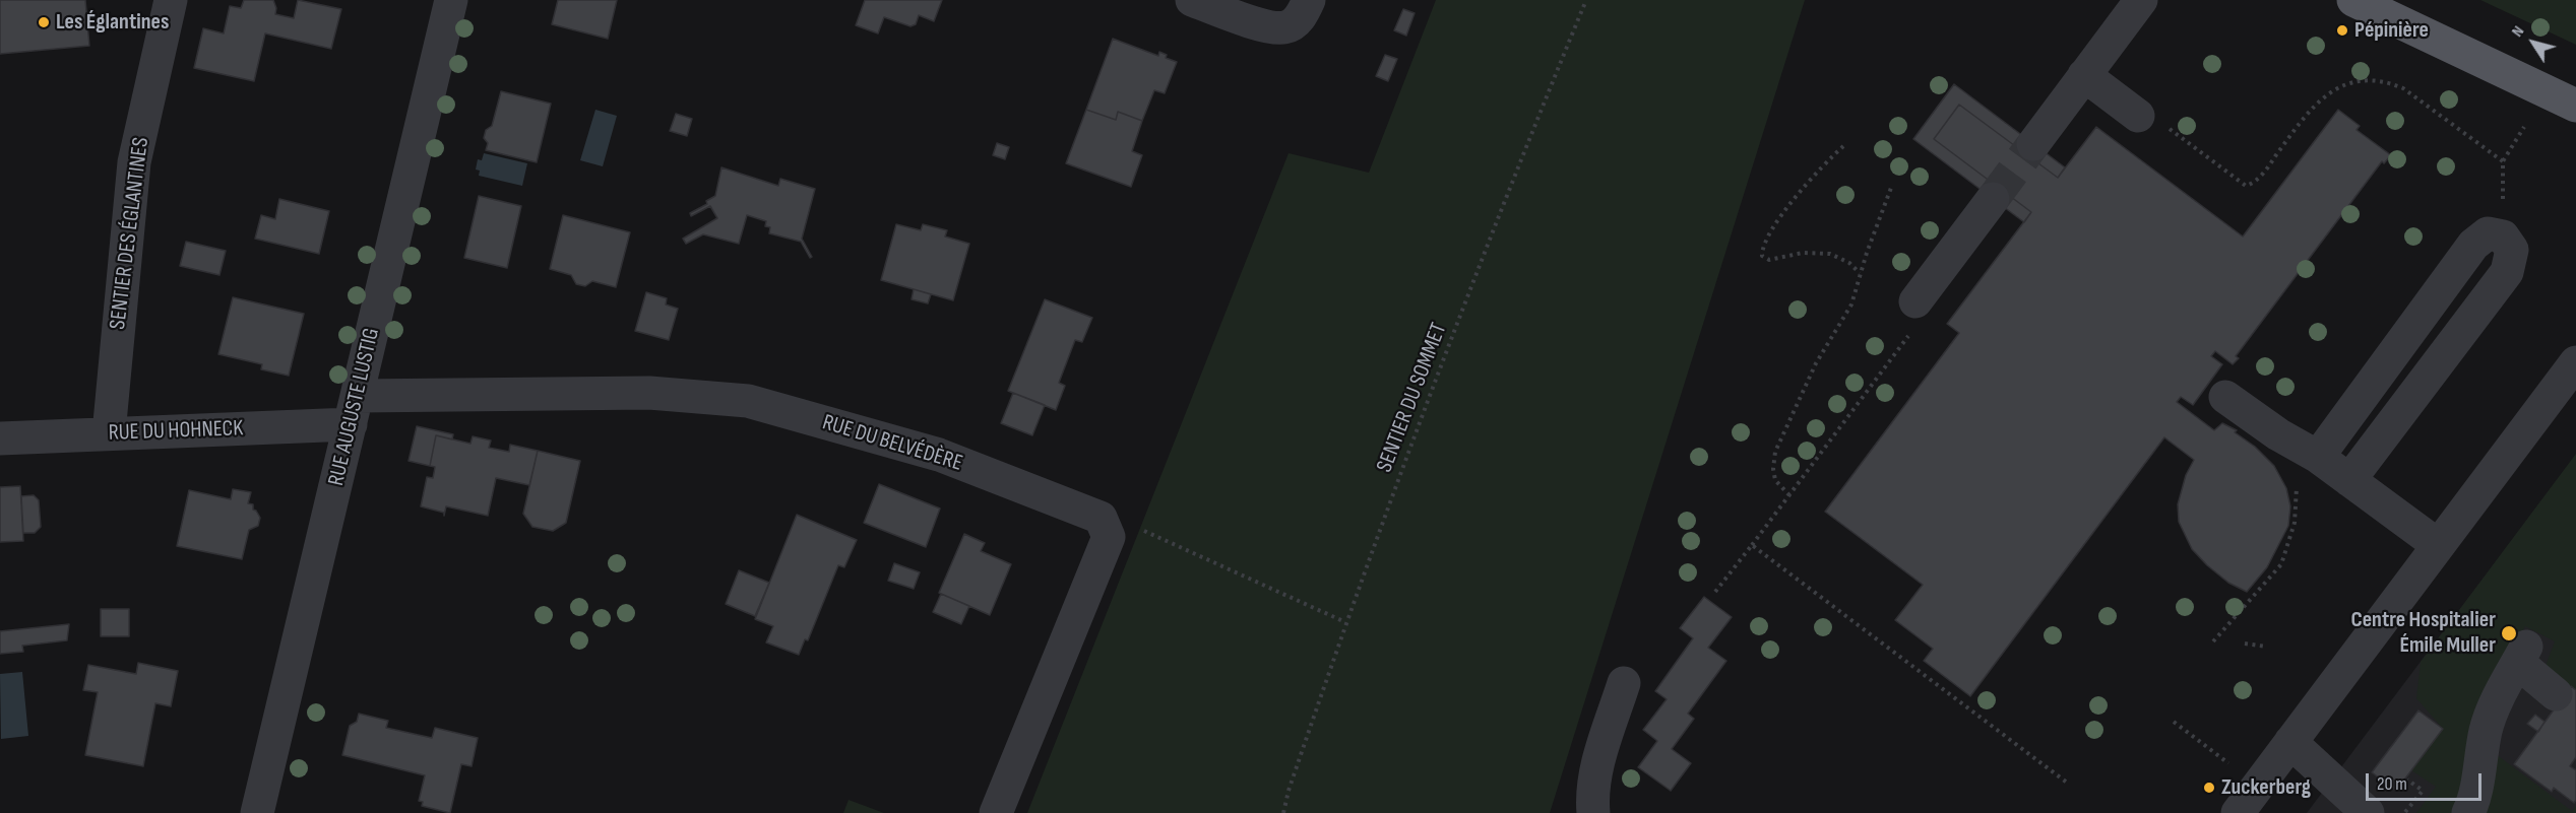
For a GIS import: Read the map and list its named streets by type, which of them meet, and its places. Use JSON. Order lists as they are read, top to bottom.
{
  "streets": {
    "street": [
      "SENTIER DES ÉGLANTINES",
      "RUE AUGUSTE LUSTIG",
      "RUE DU HOHNECK",
      "RUE DU BELVÉDÈRE"
    ],
    "path": ["SENTIER DU SOMMET"]
  },
  "crossings": [
    ["SENTIER DES ÉGLANTINES", "RUE DU HOHNECK"],
    ["RUE AUGUSTE LUSTIG", "RUE DU HOHNECK"],
    ["RUE AUGUSTE LUSTIG", "RUE DU BELVÉDÈRE"],
    ["RUE DU HOHNECK", "RUE DU BELVÉDÈRE"]
  ],
  "places": [
    "Les Églantines",
    "Pépinière",
    "Centre Hospitalier Émile Muller",
    "Zuckerberg"
  ],
  "scale_bar": "20 m",
  "north": "top left"
}
